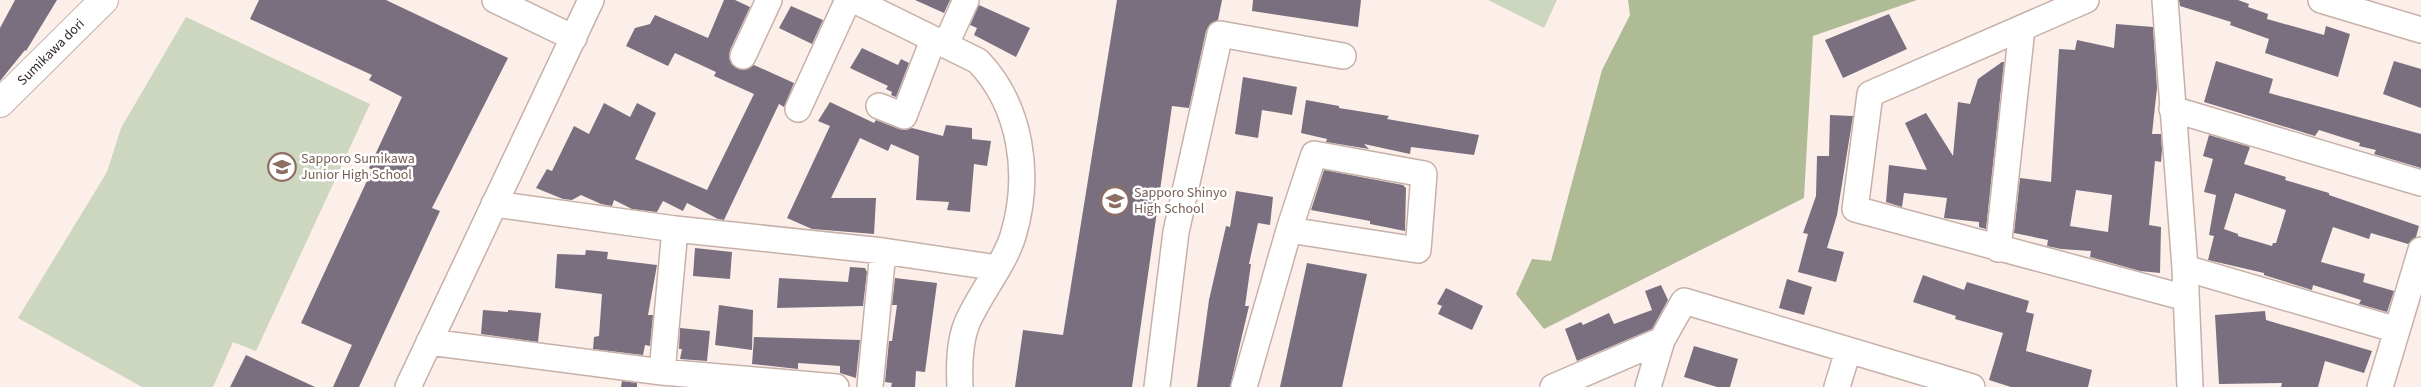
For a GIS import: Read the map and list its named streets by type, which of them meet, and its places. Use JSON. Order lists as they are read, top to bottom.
{
  "streets": {
    "street": ["Sumikawa dori"]
  },
  "places": {
    "school or university": ["Sapporo Sumikawa Junior High School", "Sapporo Shinyo High School"]
  }
}
